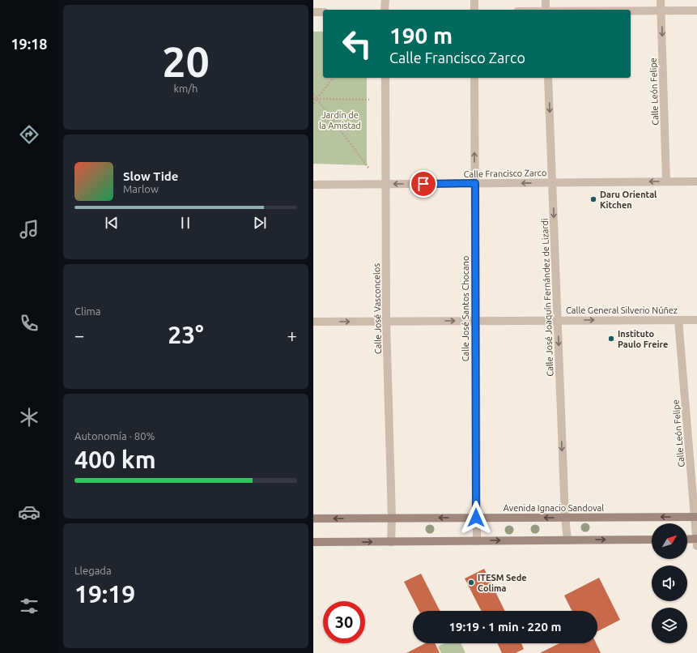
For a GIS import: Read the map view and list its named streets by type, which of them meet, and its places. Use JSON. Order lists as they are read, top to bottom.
{
  "streets": {
    "main road": ["Avenida Ignacio Sandoval"],
    "street": [
      "Calle León Felipe",
      "Calle Francisco Zarco",
      "Calle José Joaquín Fernández de Lizardi",
      "Calle José Vasconcelos",
      "Calle José Santos Chocano",
      "Calle General Silverio Núñez"
    ]
  },
  "crossings": [
    ["Calle León Felipe", "Calle Francisco Zarco"],
    ["Calle León Felipe", "Calle General Silverio Núñez"],
    ["Calle León Felipe", "Avenida Ignacio Sandoval"],
    ["Calle Francisco Zarco", "Calle José Joaquín Fernández de Lizardi"],
    ["Calle Francisco Zarco", "Calle José Vasconcelos"],
    ["Calle Francisco Zarco", "Calle José Santos Chocano"],
    ["Calle José Joaquín Fernández de Lizardi", "Calle General Silverio Núñez"],
    ["Calle José Joaquín Fernández de Lizardi", "Avenida Ignacio Sandoval"],
    ["Calle José Vasconcelos", "Calle General Silverio Núñez"],
    ["Calle José Vasconcelos", "Avenida Ignacio Sandoval"],
    ["Calle José Santos Chocano", "Calle General Silverio Núñez"],
    ["Calle José Santos Chocano", "Avenida Ignacio Sandoval"]
  ],
  "one_way": [
    "Calle León Felipe",
    "Calle Francisco Zarco",
    "Calle José Joaquín Fernández de Lizardi",
    "Calle General Silverio Núñez"
  ],
  "parks": ["Jardín de la Amistad"],
  "places": ["Daru Oriental Kitchen", "Instituto Paulo Freire", "ITESM Sede Colima"],
  "north": "top right",
  "page": {
    "tabs": "19:18",
    "tile": [
      ["20", "km/h"],
      "Clima",
      ["Autonomía · 80%", "400 km"],
      ["Llegada", "19:19"]
    ],
    "turn": ["190 m", "Calle Francisco Zarco"],
    "song": ["Slow Tide", "Marlow"],
    "heat": ["−", "23°", "+"],
    "limit": "30",
    "trip": "19:19 · 1 min · 220 m"
  }
}
